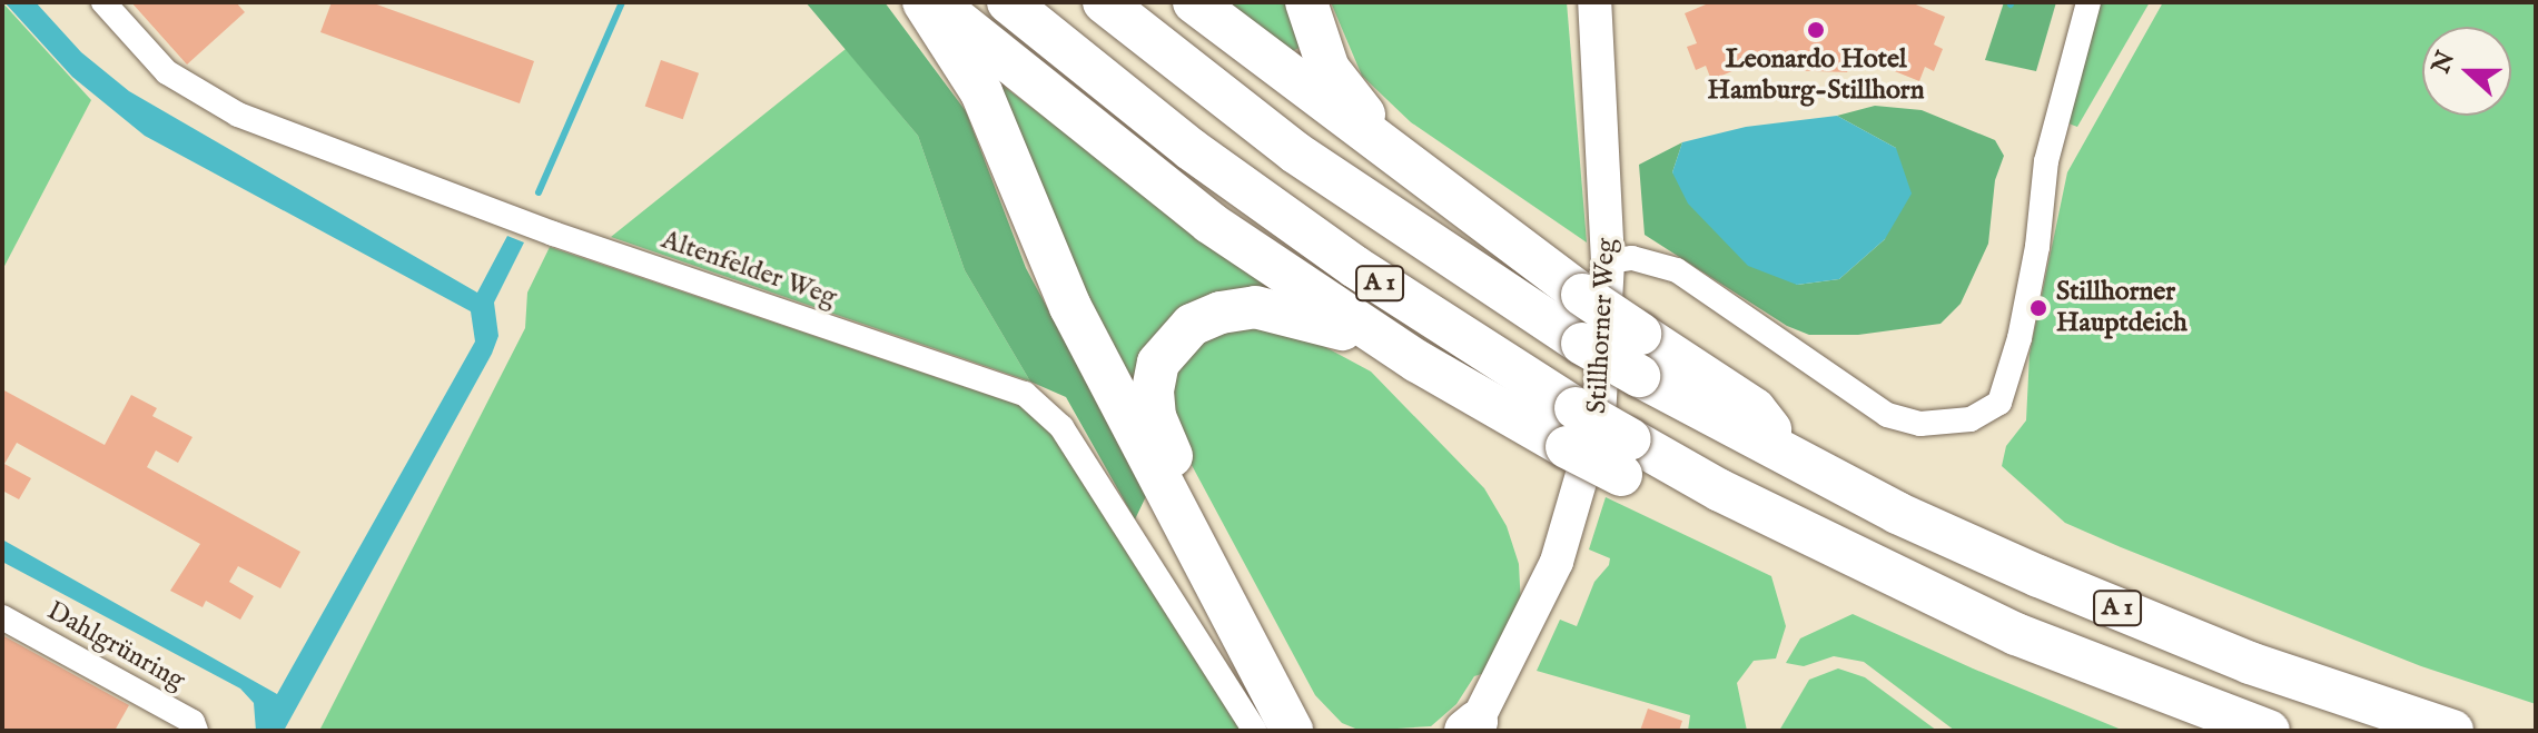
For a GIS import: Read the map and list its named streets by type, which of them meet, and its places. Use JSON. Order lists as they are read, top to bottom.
{
  "streets": {
    "highway": ["A 1"],
    "main road": ["Stillhorner Weg"],
    "street": ["Altenfelder Weg", "Dahlgrünring"]
  },
  "places": ["Leonardo Hotel Hamburg-Stillhorn", "Stillhorner Hauptdeich"],
  "north": "left"
}
